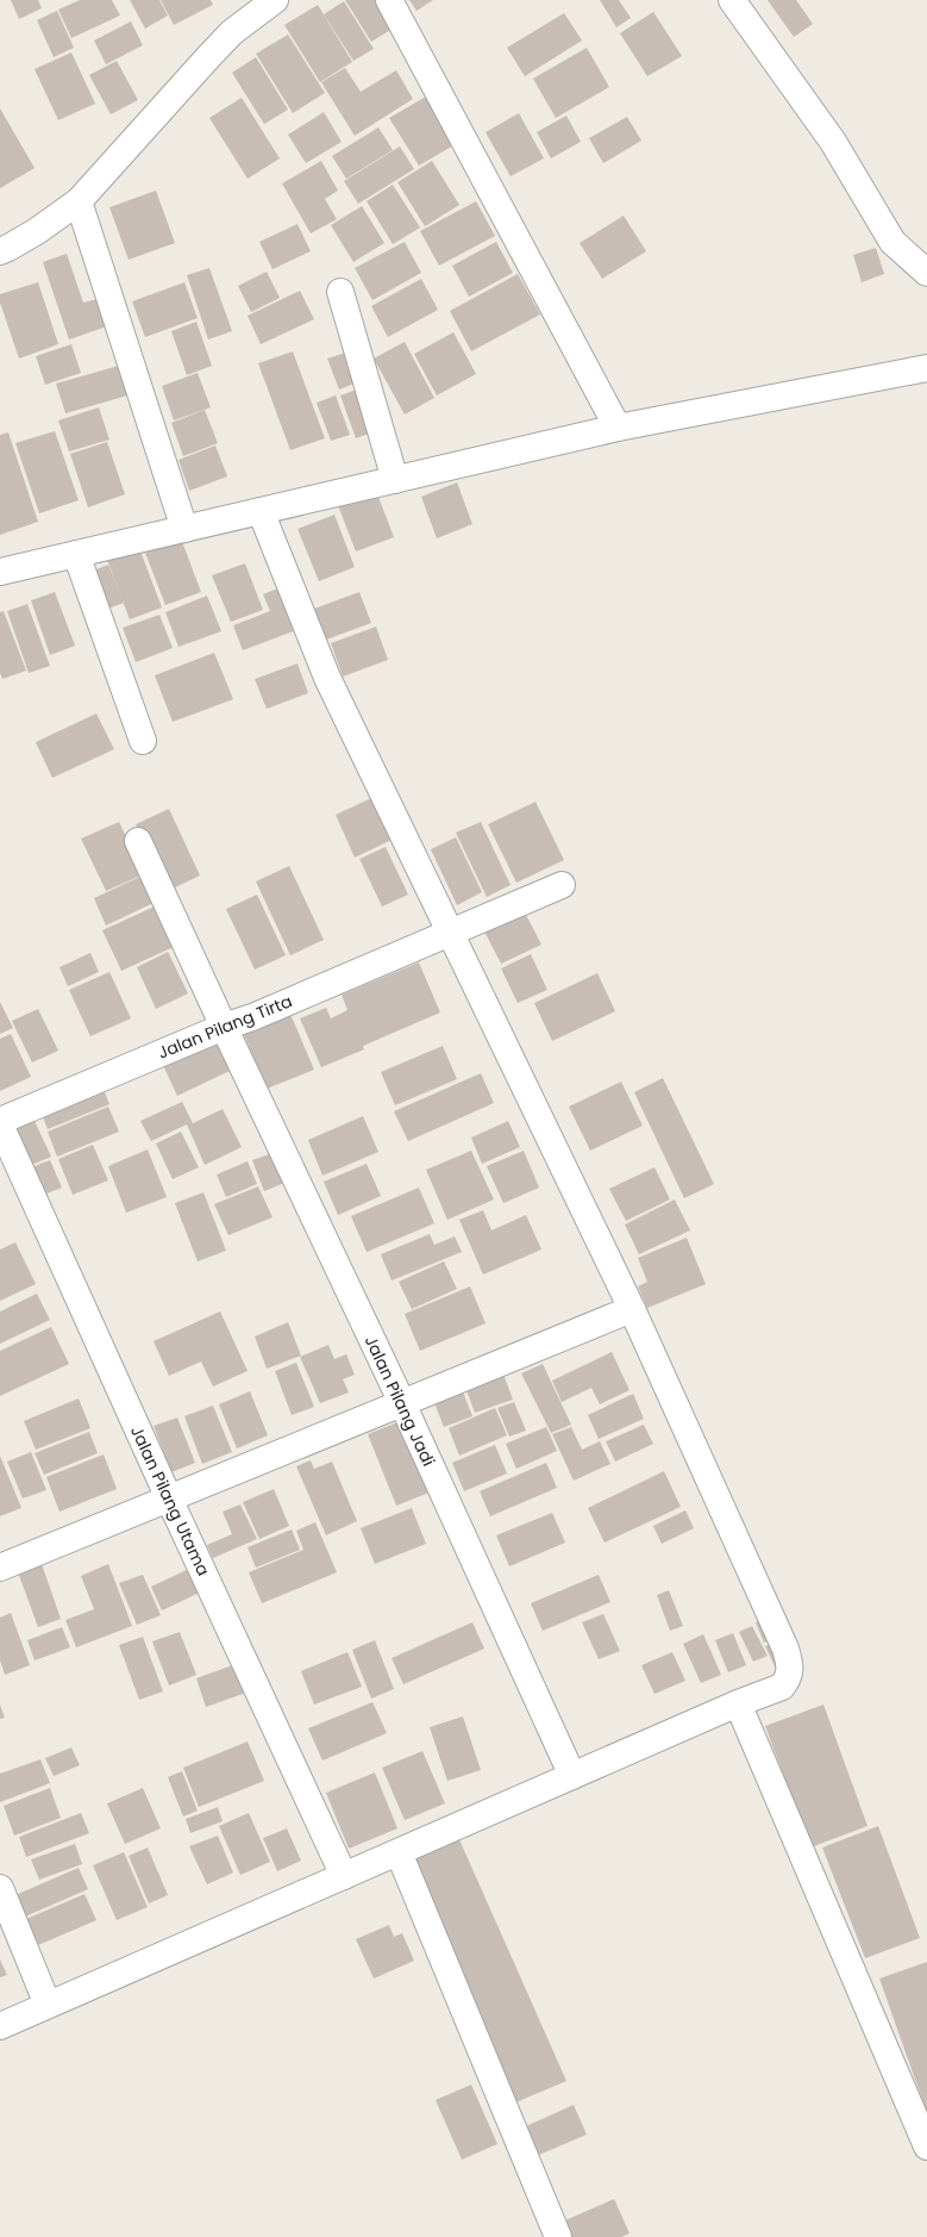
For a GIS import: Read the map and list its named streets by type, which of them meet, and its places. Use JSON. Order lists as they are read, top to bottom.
{
  "streets": {
    "street": ["Jalan Pilang Tirta", "Jalan Pilang Jadi", "Jalan Pilang Utama"]
  },
  "crossings": [
    ["Jalan Pilang Tirta", "Jalan Pilang Jadi"],
    ["Jalan Pilang Tirta", "Jalan Pilang Utama"]
  ]
}
